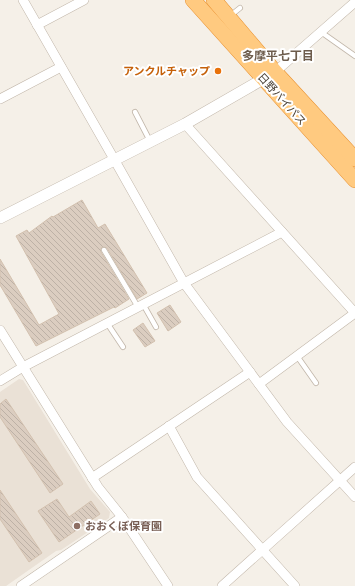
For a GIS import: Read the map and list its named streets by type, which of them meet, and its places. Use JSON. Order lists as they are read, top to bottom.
{
  "streets": {
    "highway": ["日野バイパス"]
  },
  "districts": ["多摩平七丁目"],
  "places": ["アンクルチャップ", "おおくぼ保育園"]
}
